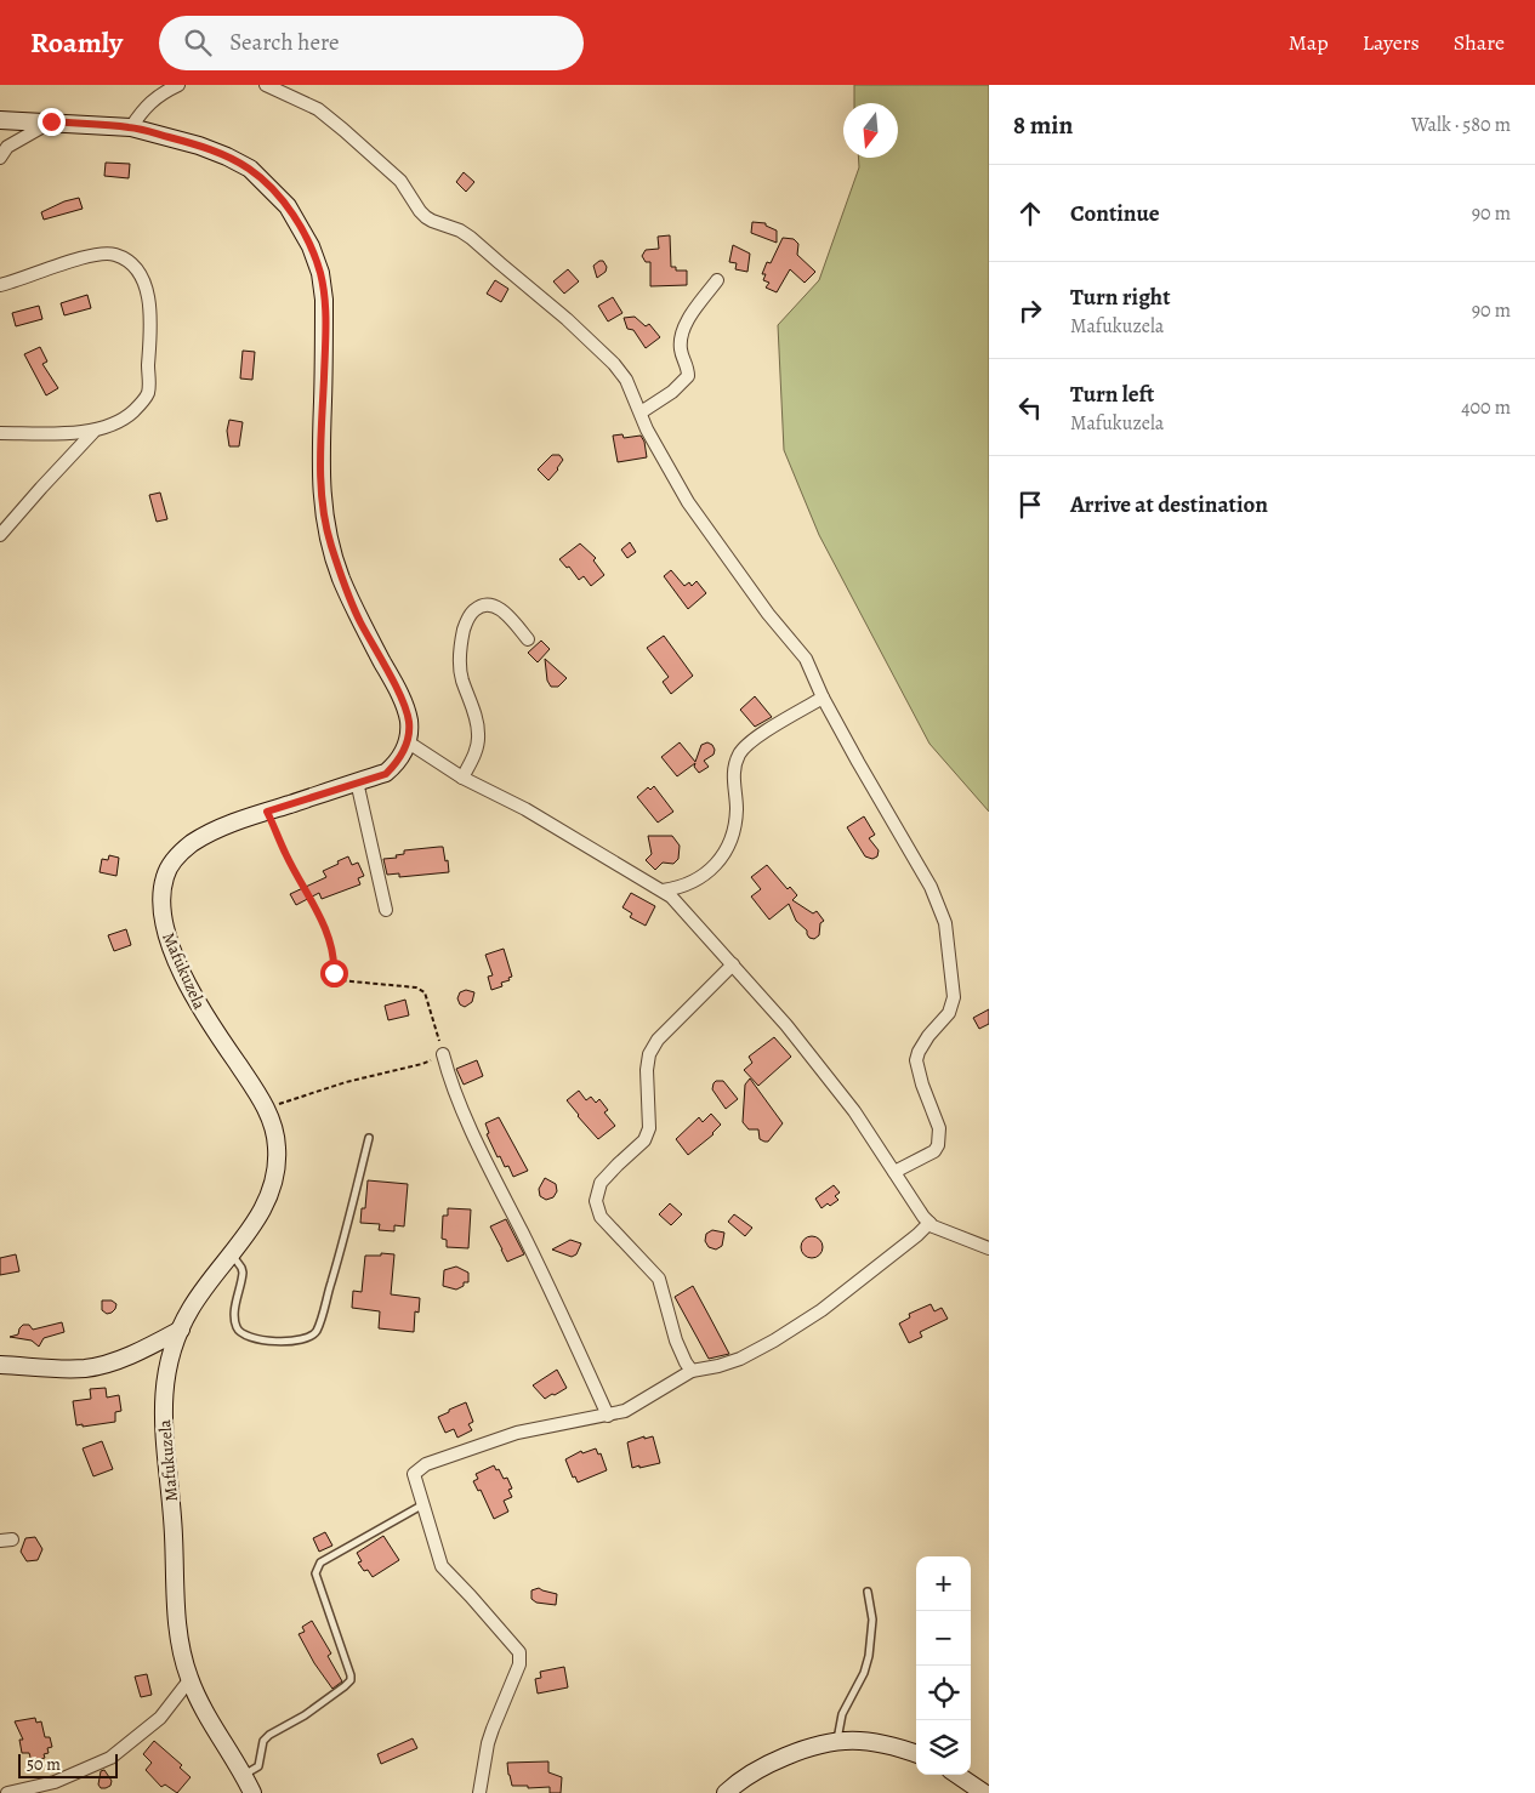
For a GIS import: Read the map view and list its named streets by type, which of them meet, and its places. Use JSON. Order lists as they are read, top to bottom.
{
  "streets": {
    "main road": ["Mafukuzela"]
  },
  "scale_bar": "50 m",
  "north": "bottom",
  "page": {
    "header": "Roamly",
    "search": "Search here",
    "nav": ["Map", "Layers", "Share"],
    "heading": ["8 min", "Walk · 580 m"],
    "list": [
      ["Continue", "90 m"],
      ["Turn right", "Mafukuzela", "90 m"],
      ["Turn left", "Mafukuzela", "400 m"],
      "Arrive at destination"
    ],
    "map_buttons": ["+", "−"],
    "scale": "50 m"
  }
}
